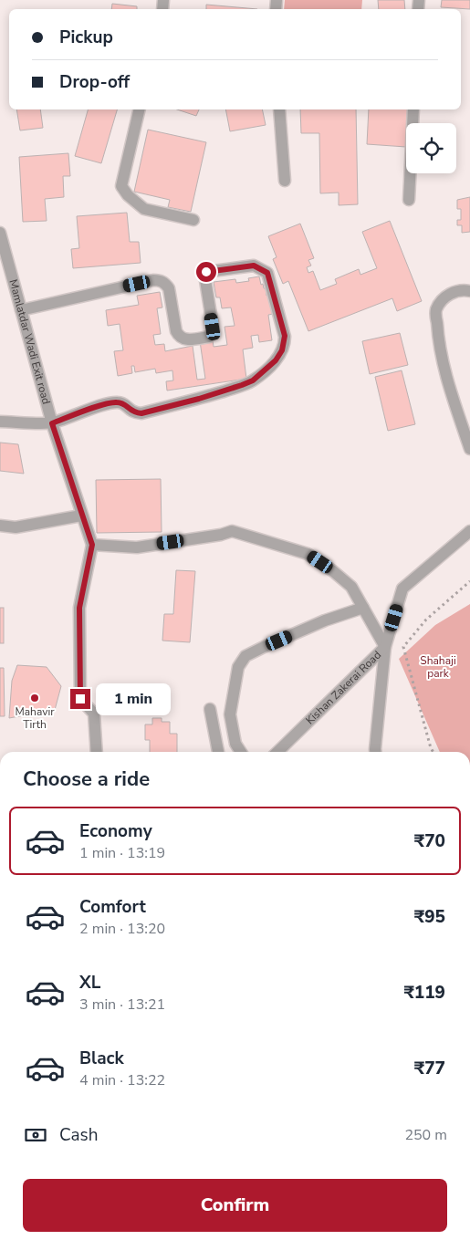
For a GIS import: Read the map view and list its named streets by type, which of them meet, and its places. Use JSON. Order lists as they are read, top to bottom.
{
  "streets": {
    "street": ["Mamlatdar Wadi Exit road", "Kishan Zakerai Road"]
  },
  "parks": ["Shahaji park"],
  "places": ["Mahavir Tirth"],
  "page": {
    "banner": ["Pickup", "Drop-off"],
    "bubble": "1 min",
    "heading": "Choose a ride",
    "list": [
      {
        "name": "Economy",
        "note": "1 min · 13:19",
        "value": "₹70"
      },
      {
        "name": "Comfort",
        "note": "2 min · 13:20",
        "value": "₹95"
      },
      {
        "name": "XL",
        "note": "3 min · 13:21",
        "value": "₹119"
      },
      {
        "name": "Black",
        "note": "4 min · 13:22",
        "value": "₹77"
      }
    ],
    "pay": ["Cash", "250 m"],
    "buttons": "Confirm"
  }
}
